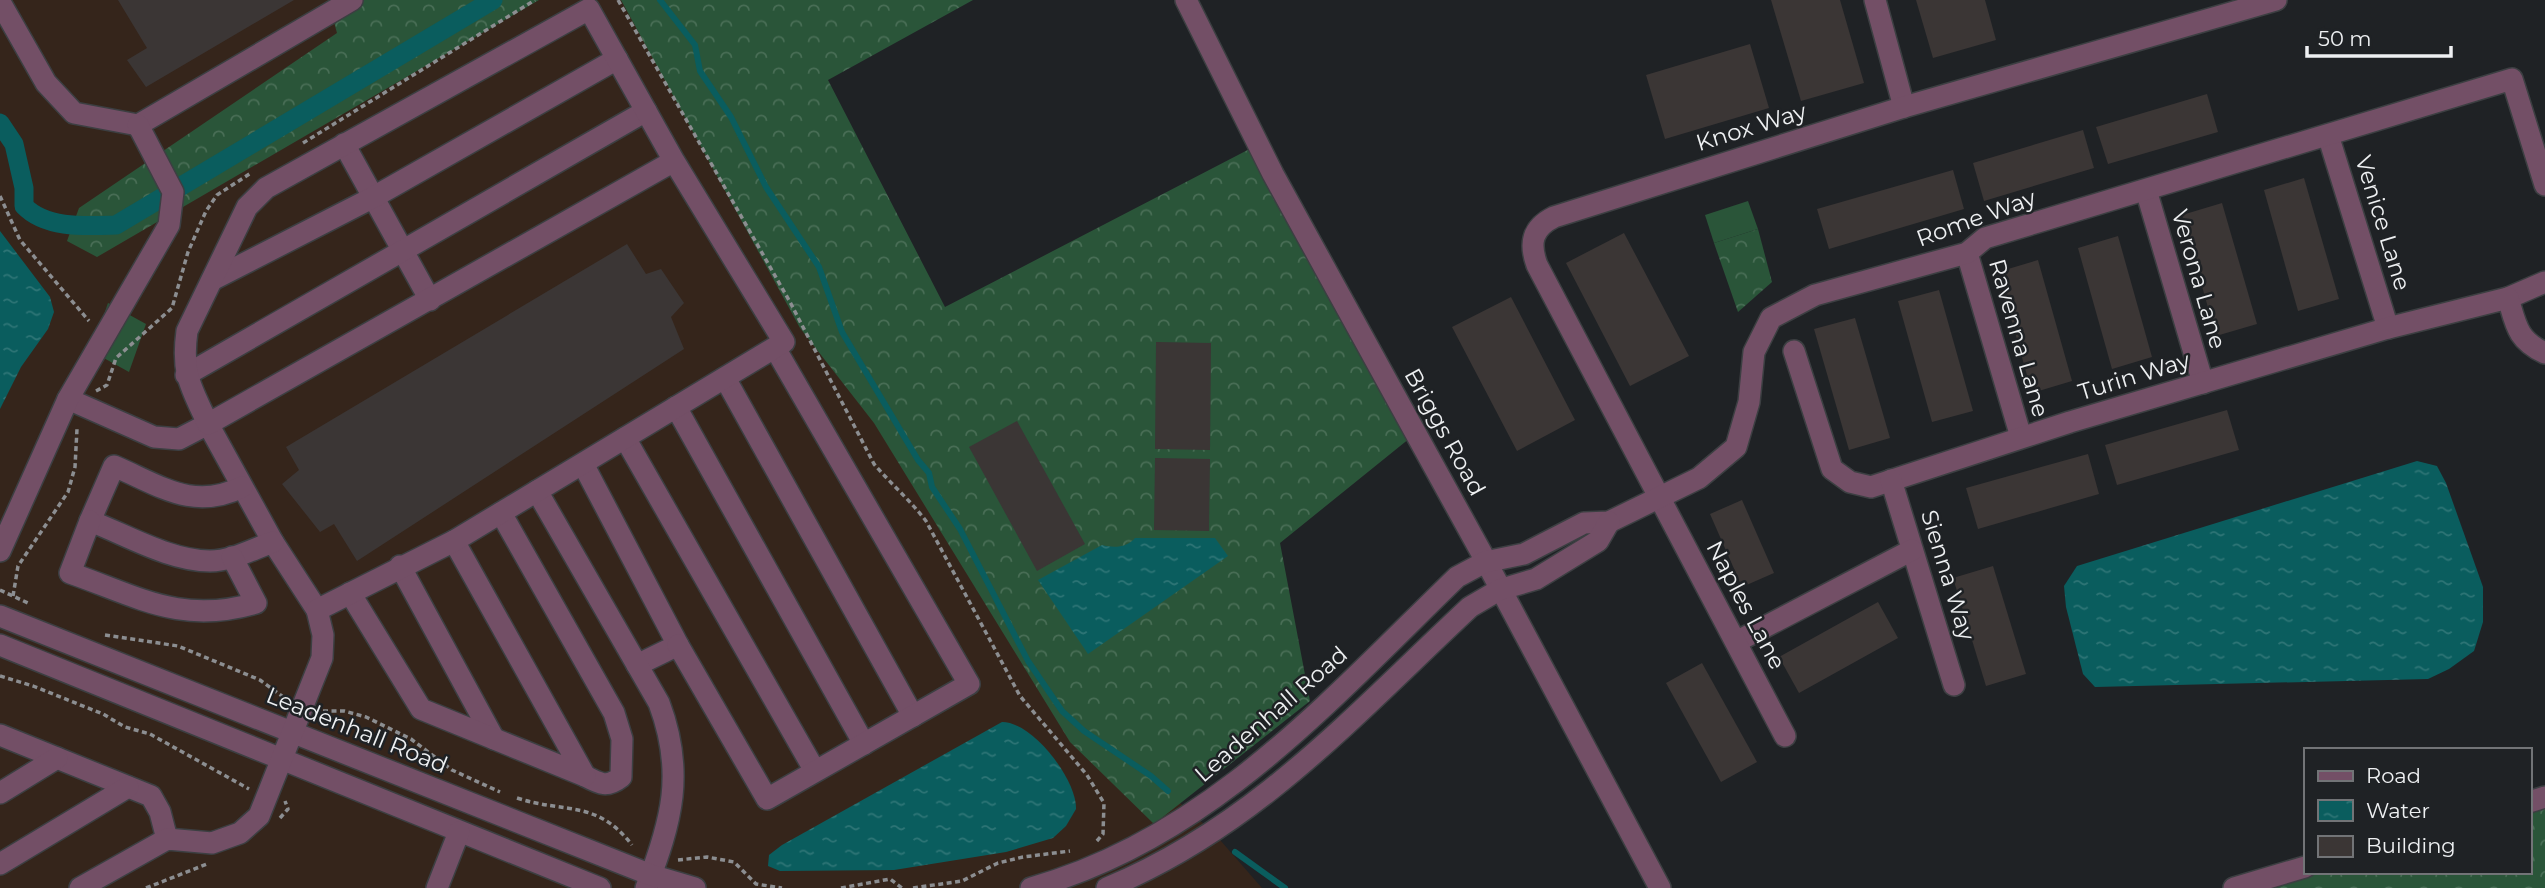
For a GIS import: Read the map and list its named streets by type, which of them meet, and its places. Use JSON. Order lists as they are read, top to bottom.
{
  "streets": {
    "street": [
      "Knox Way",
      "Rome Way",
      "Venice Lane",
      "Verona Lane",
      "Ravenna Lane",
      "Turin Way",
      "Briggs Road",
      "Sienna Way",
      "Naples Lane",
      "Leadenhall Road"
    ]
  },
  "crossings": [
    ["Knox Way", "Rome Way"],
    ["Knox Way", "Naples Lane"],
    ["Rome Way", "Venice Lane"],
    ["Rome Way", "Verona Lane"],
    ["Rome Way", "Ravenna Lane"],
    ["Rome Way", "Naples Lane"],
    ["Rome Way", "Leadenhall Road"],
    ["Venice Lane", "Turin Way"],
    ["Verona Lane", "Turin Way"],
    ["Ravenna Lane", "Turin Way"],
    ["Turin Way", "Sienna Way"],
    ["Briggs Road", "Leadenhall Road"]
  ],
  "legend": ["Road", "Water", "Building"],
  "scale_bar": "50 m"
}
